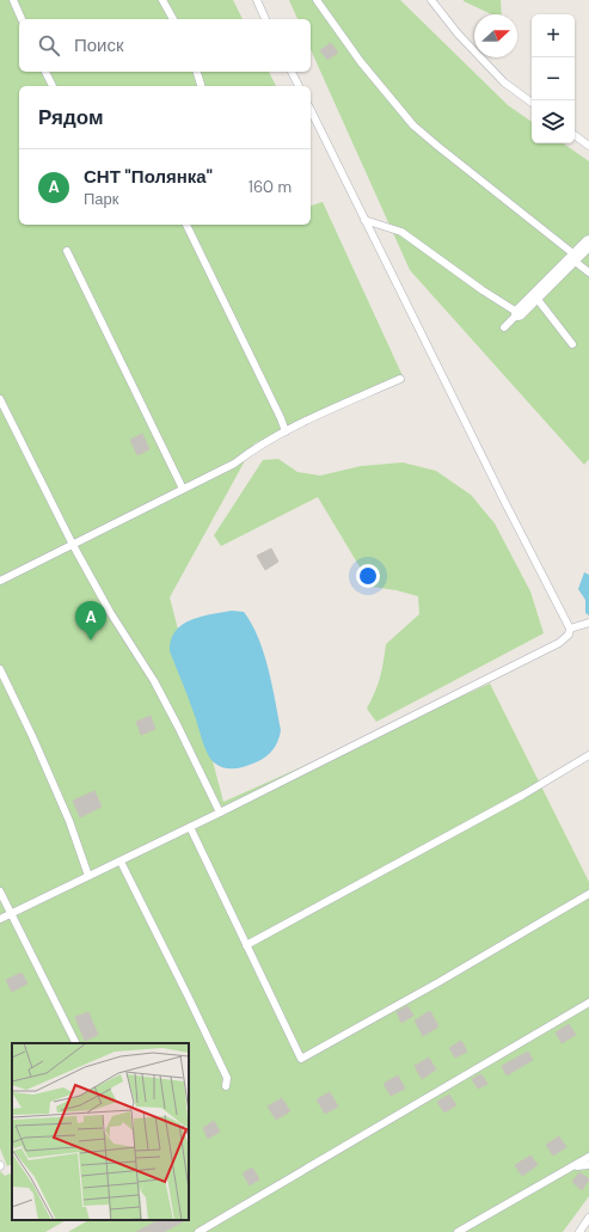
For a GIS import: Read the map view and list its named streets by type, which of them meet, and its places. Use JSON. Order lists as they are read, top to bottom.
{
  "north": "right",
  "page": {
    "map_buttons": ["+", "−"],
    "search": "Поиск",
    "heading": "Рядом",
    "list": [
      {
        "mark": "A",
        "name": "СНТ \"Полянка\"",
        "note": "Парк",
        "value": "160 m"
      }
    ],
    "pins": "A"
  }
}
